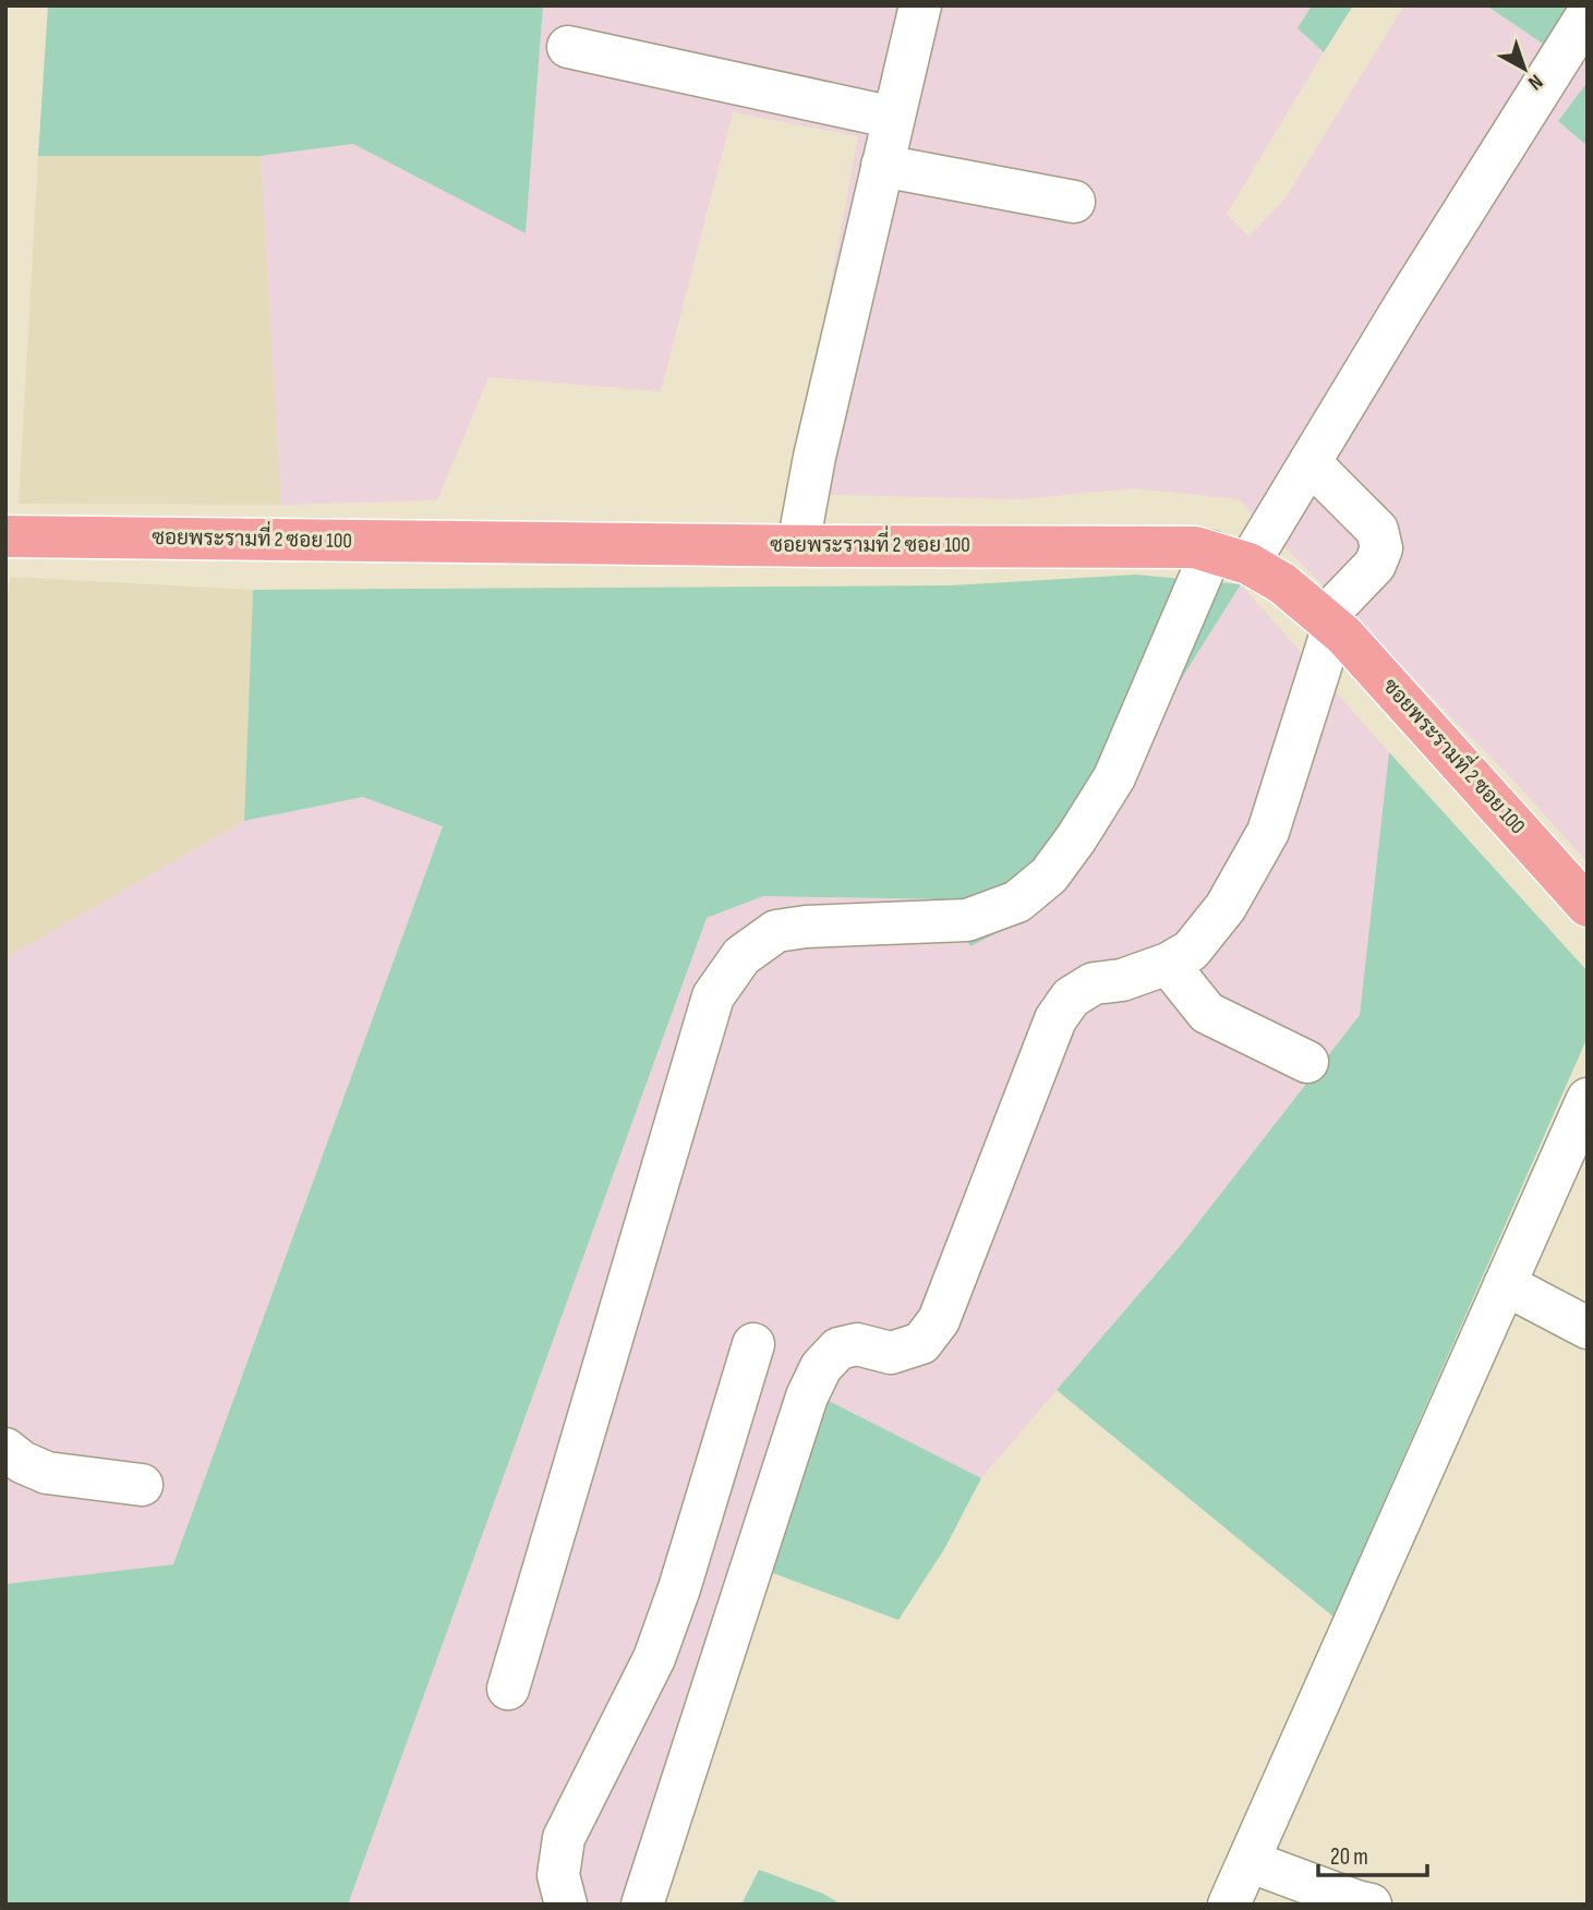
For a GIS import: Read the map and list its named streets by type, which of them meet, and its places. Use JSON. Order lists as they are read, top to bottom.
{
  "streets": {
    "main road": ["ซอยพระรามที่ 2 ซอย 100"]
  },
  "scale_bar": "20 m",
  "north": "bottom right"
}
